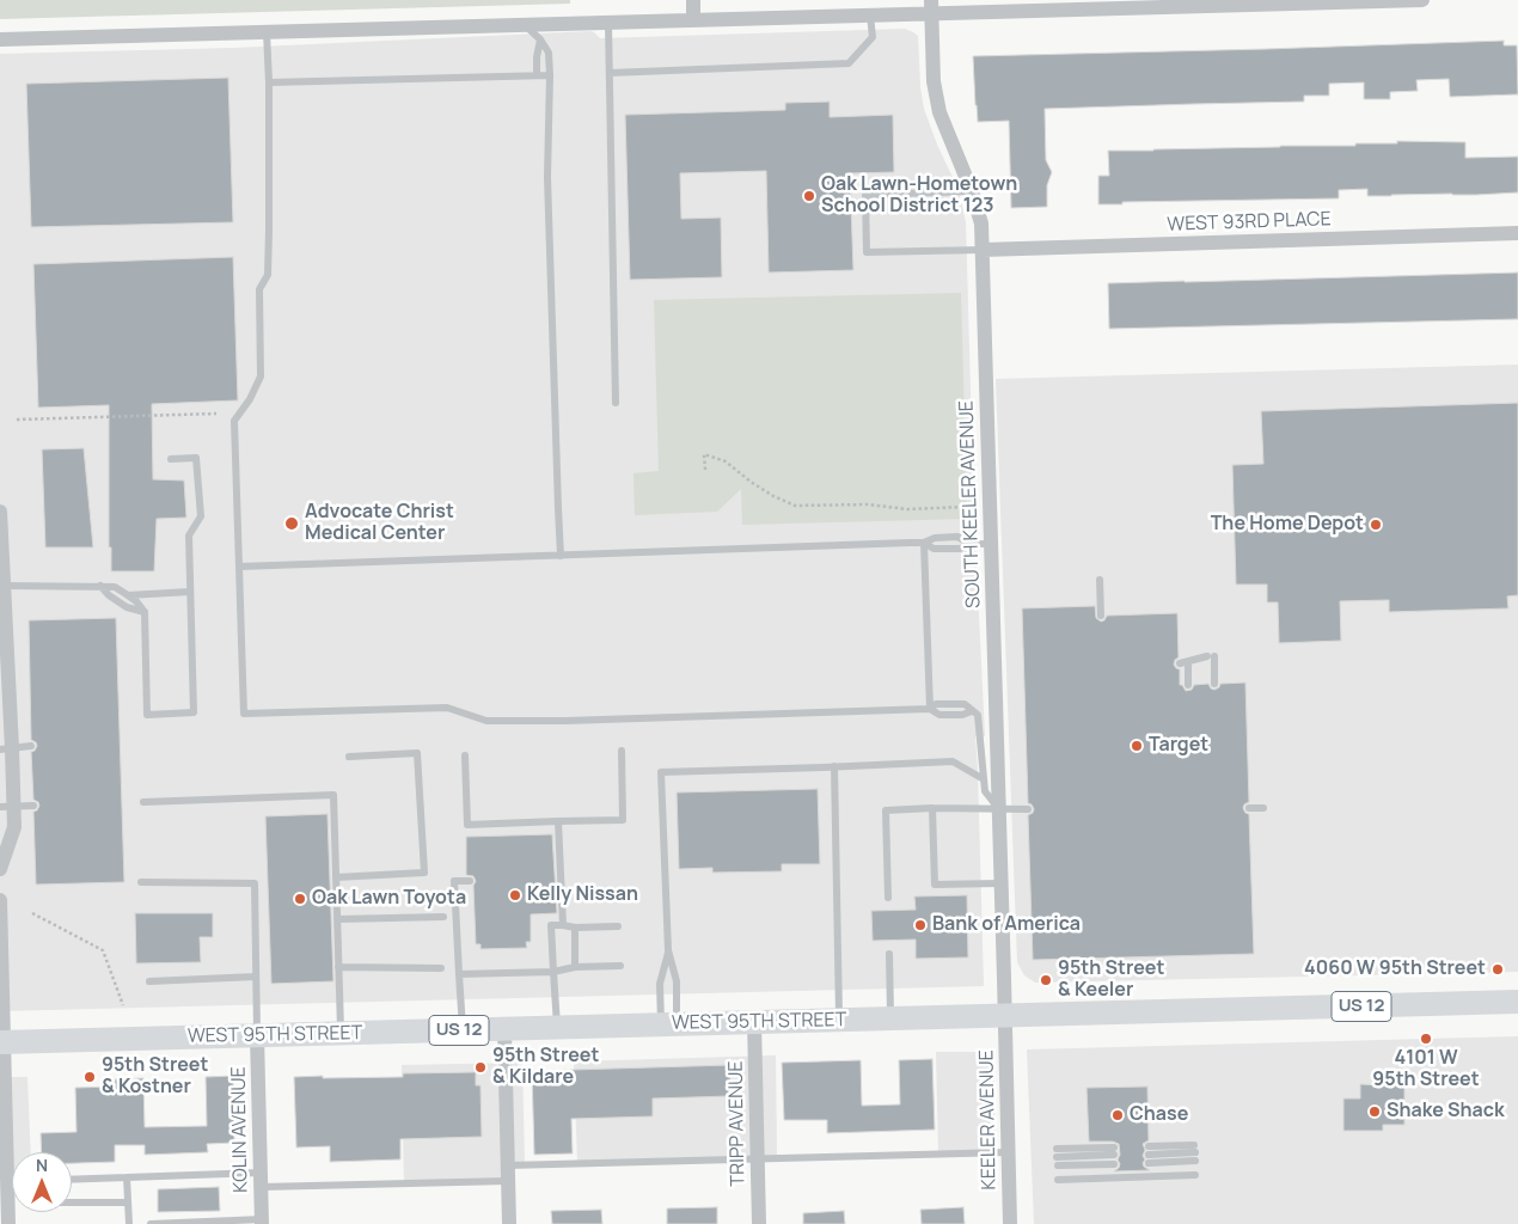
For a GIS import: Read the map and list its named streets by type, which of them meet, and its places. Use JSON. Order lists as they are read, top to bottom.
{
  "streets": {
    "main road": ["US 12", "WEST 95TH STREET"],
    "street": [
      "WEST 93RD PLACE",
      "SOUTH KEELER AVENUE",
      "KEELER AVENUE",
      "TRIPP AVENUE",
      "KOLIN AVENUE"
    ]
  },
  "crossings": [
    ["WEST 93RD PLACE", "SOUTH KEELER AVENUE"],
    ["SOUTH KEELER AVENUE", "WEST 95TH STREET"],
    ["SOUTH KEELER AVENUE", "KEELER AVENUE"],
    ["WEST 95TH STREET", "KEELER AVENUE"],
    ["WEST 95TH STREET", "TRIPP AVENUE"],
    ["WEST 95TH STREET", "KOLIN AVENUE"]
  ],
  "places": [
    "Oak Lawn-Hometown School District 123",
    "Advocate Christ Medical Center",
    "The Home Depot",
    "Target",
    "Kelly Nissan",
    "Oak Lawn Toyota",
    "Bank of America",
    "4060 W 95th Street",
    "95th Street & Keeler",
    "4101 W 95th Street",
    "95th Street & Kildare",
    "95th Street & Kostner",
    "Shake Shack",
    "Chase"
  ],
  "north": "top"
}
